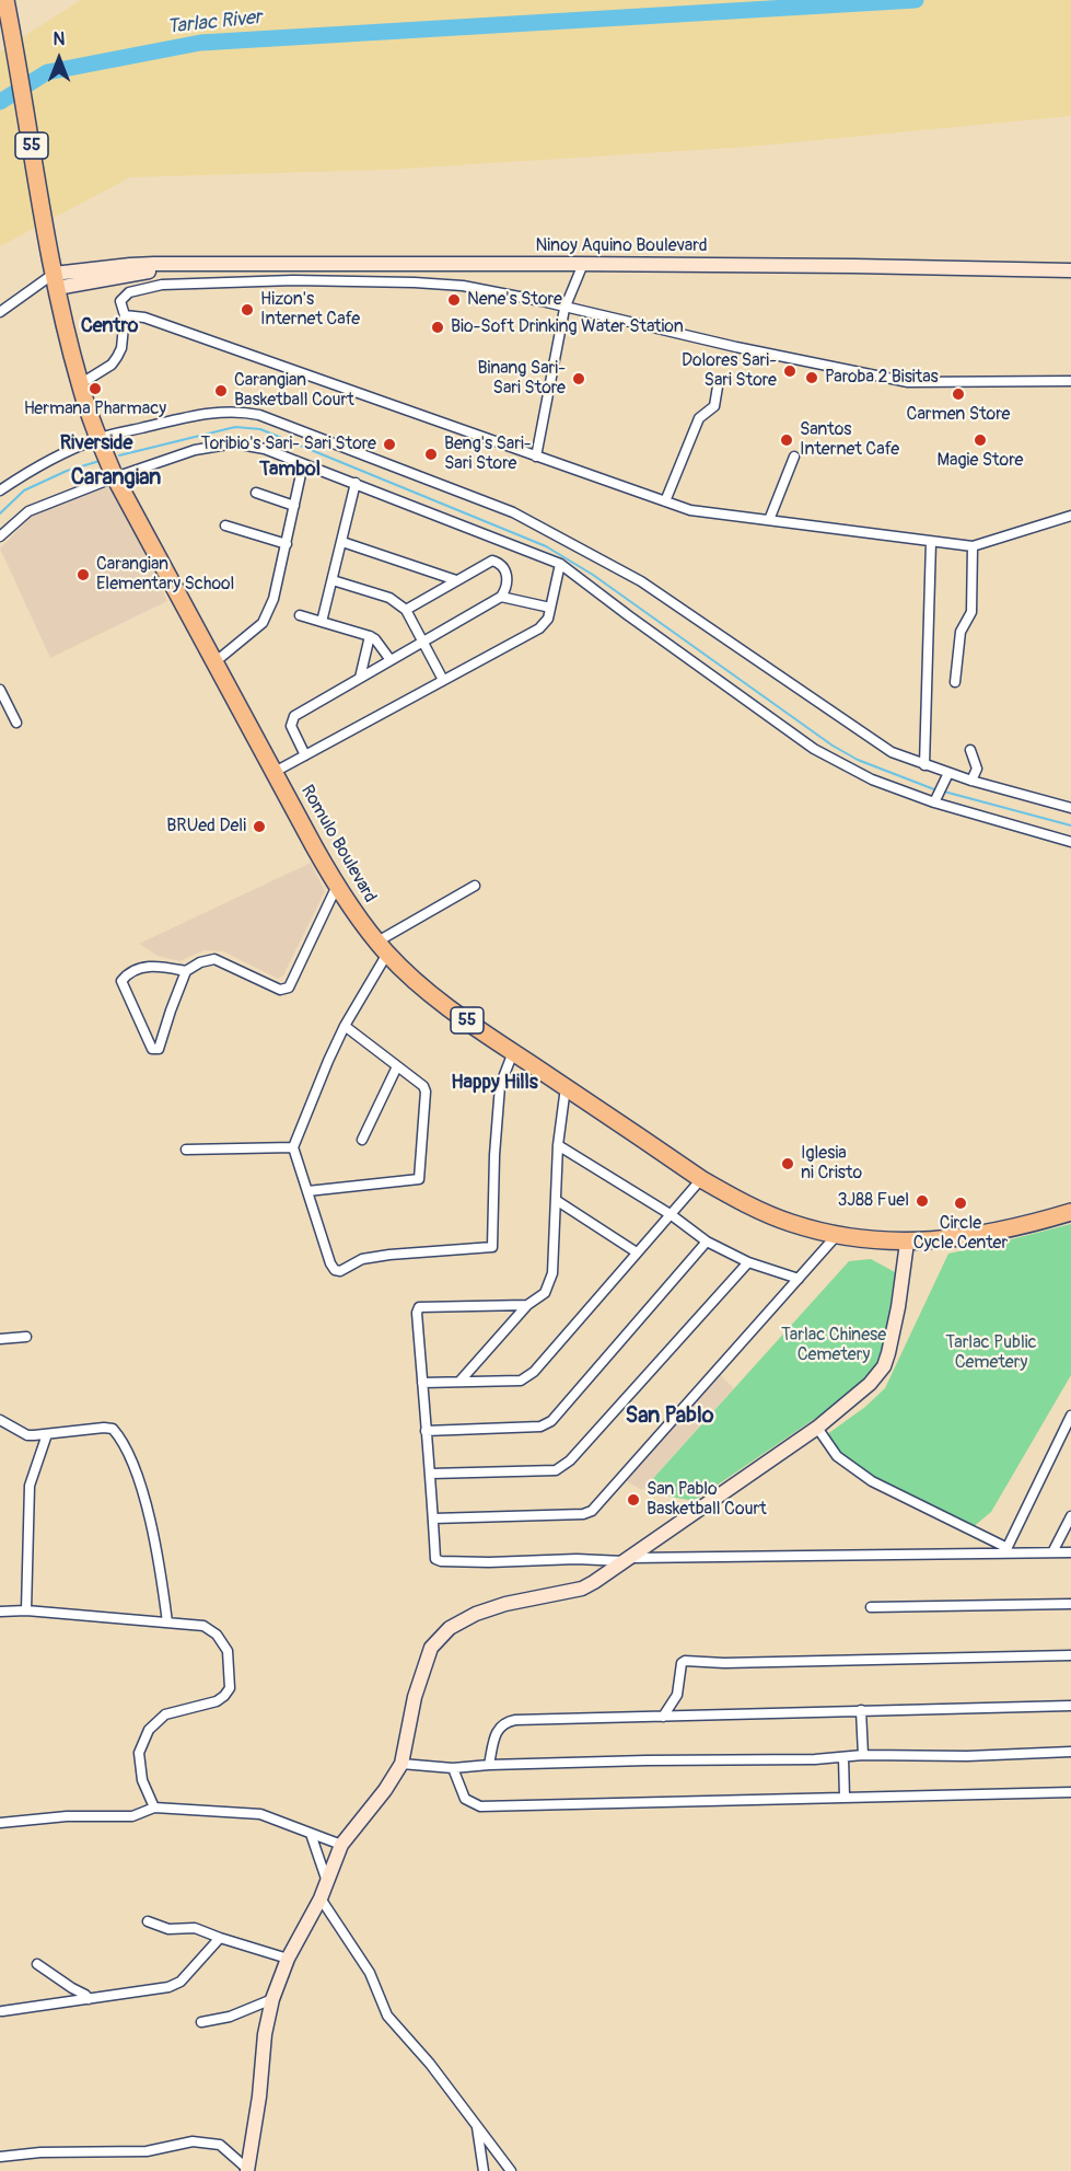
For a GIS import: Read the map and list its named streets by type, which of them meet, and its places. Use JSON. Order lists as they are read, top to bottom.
{
  "streets": {
    "highway": ["55", "Romulo Boulevard"],
    "street": ["Ninoy Aquino Boulevard"]
  },
  "crossings": [
    ["Ninoy Aquino Boulevard", "Romulo Boulevard"]
  ],
  "districts": [
    "Centro",
    "Riverside",
    "Tambol",
    "Carangian",
    "Happy Hills",
    "San Pablo"
  ],
  "water": ["Tarlac River"],
  "parks": ["Tarlac Chinese Cemetery", "Tarlac Public Cemetery"],
  "places": [
    "Nene's Store",
    "Hizon's Internet Cafe",
    "Bio-Soft Drinking Water Station",
    "Dolores Sari- Sari Store",
    "Paroba 2 Bisitas",
    "Binang Sari- Sari Store",
    "Hermana Pharmacy",
    "Carangian Basketball Court",
    "Carmen Store",
    "Santos Internet Cafe",
    "Magie Store",
    "Toribio's Sari- Sari Store",
    "Beng's Sari- Sari Store",
    "Carangian Elementary School",
    "BRUed Deli",
    "Iglesia ni Cristo",
    "3J88 Fuel",
    "Circle Cycle Center",
    "San Pablo Basketball Court"
  ],
  "north": "top"
}
